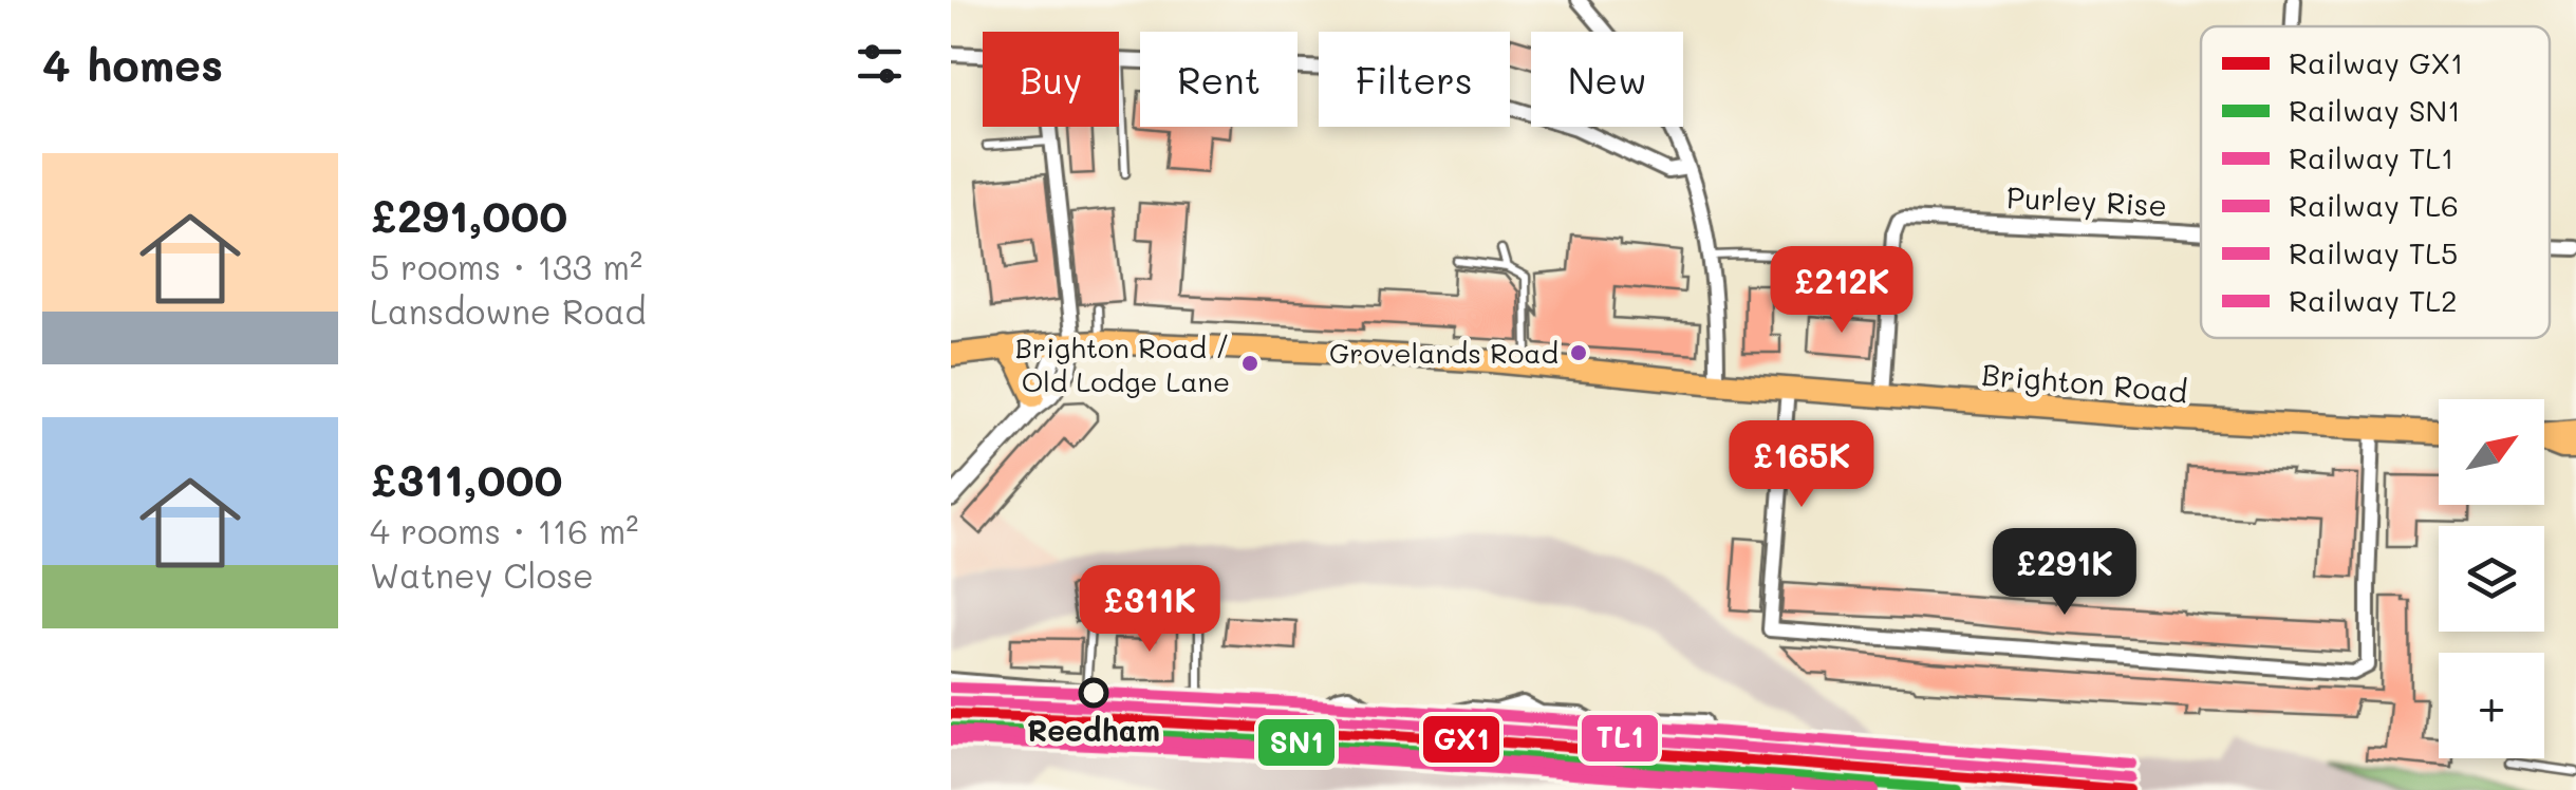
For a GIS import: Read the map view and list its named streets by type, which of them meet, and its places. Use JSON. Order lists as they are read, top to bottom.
{
  "streets": {
    "highway": ["Brighton Road"],
    "street": ["Purley Rise"]
  },
  "crossings": [
    ["Purley Rise", "Brighton Road"]
  ],
  "places": ["Grovelands Road", "Brighton Road / Old Lodge Lane", "Reedham"],
  "lines": [
    "rail line TL5",
    "rail line TL1",
    "rail line GX1",
    "rail line SN1",
    "rail line TL2",
    "rail line TL6"
  ],
  "legend": [
    "Railway GX1",
    "Railway SN1",
    "Railway TL1",
    "Railway TL6",
    "Railway TL5",
    "Railway TL2"
  ],
  "north": "top right",
  "page": {
    "heading": "4 homes",
    "chip": [
      "Buy",
      "Rent",
      "Filters",
      "New"
    ],
    "list": [
      {
        "name": "£291,000",
        "note": "5 rooms · 133 m² · Lansdowne Road"
      },
      {
        "name": "£311,000",
        "note": "4 rooms · 116 m² · Watney Close"
      }
    ],
    "price": [
      "£212K",
      "£165K",
      "£291K",
      "£311K"
    ],
    "map_buttons": "+"
  }
}
